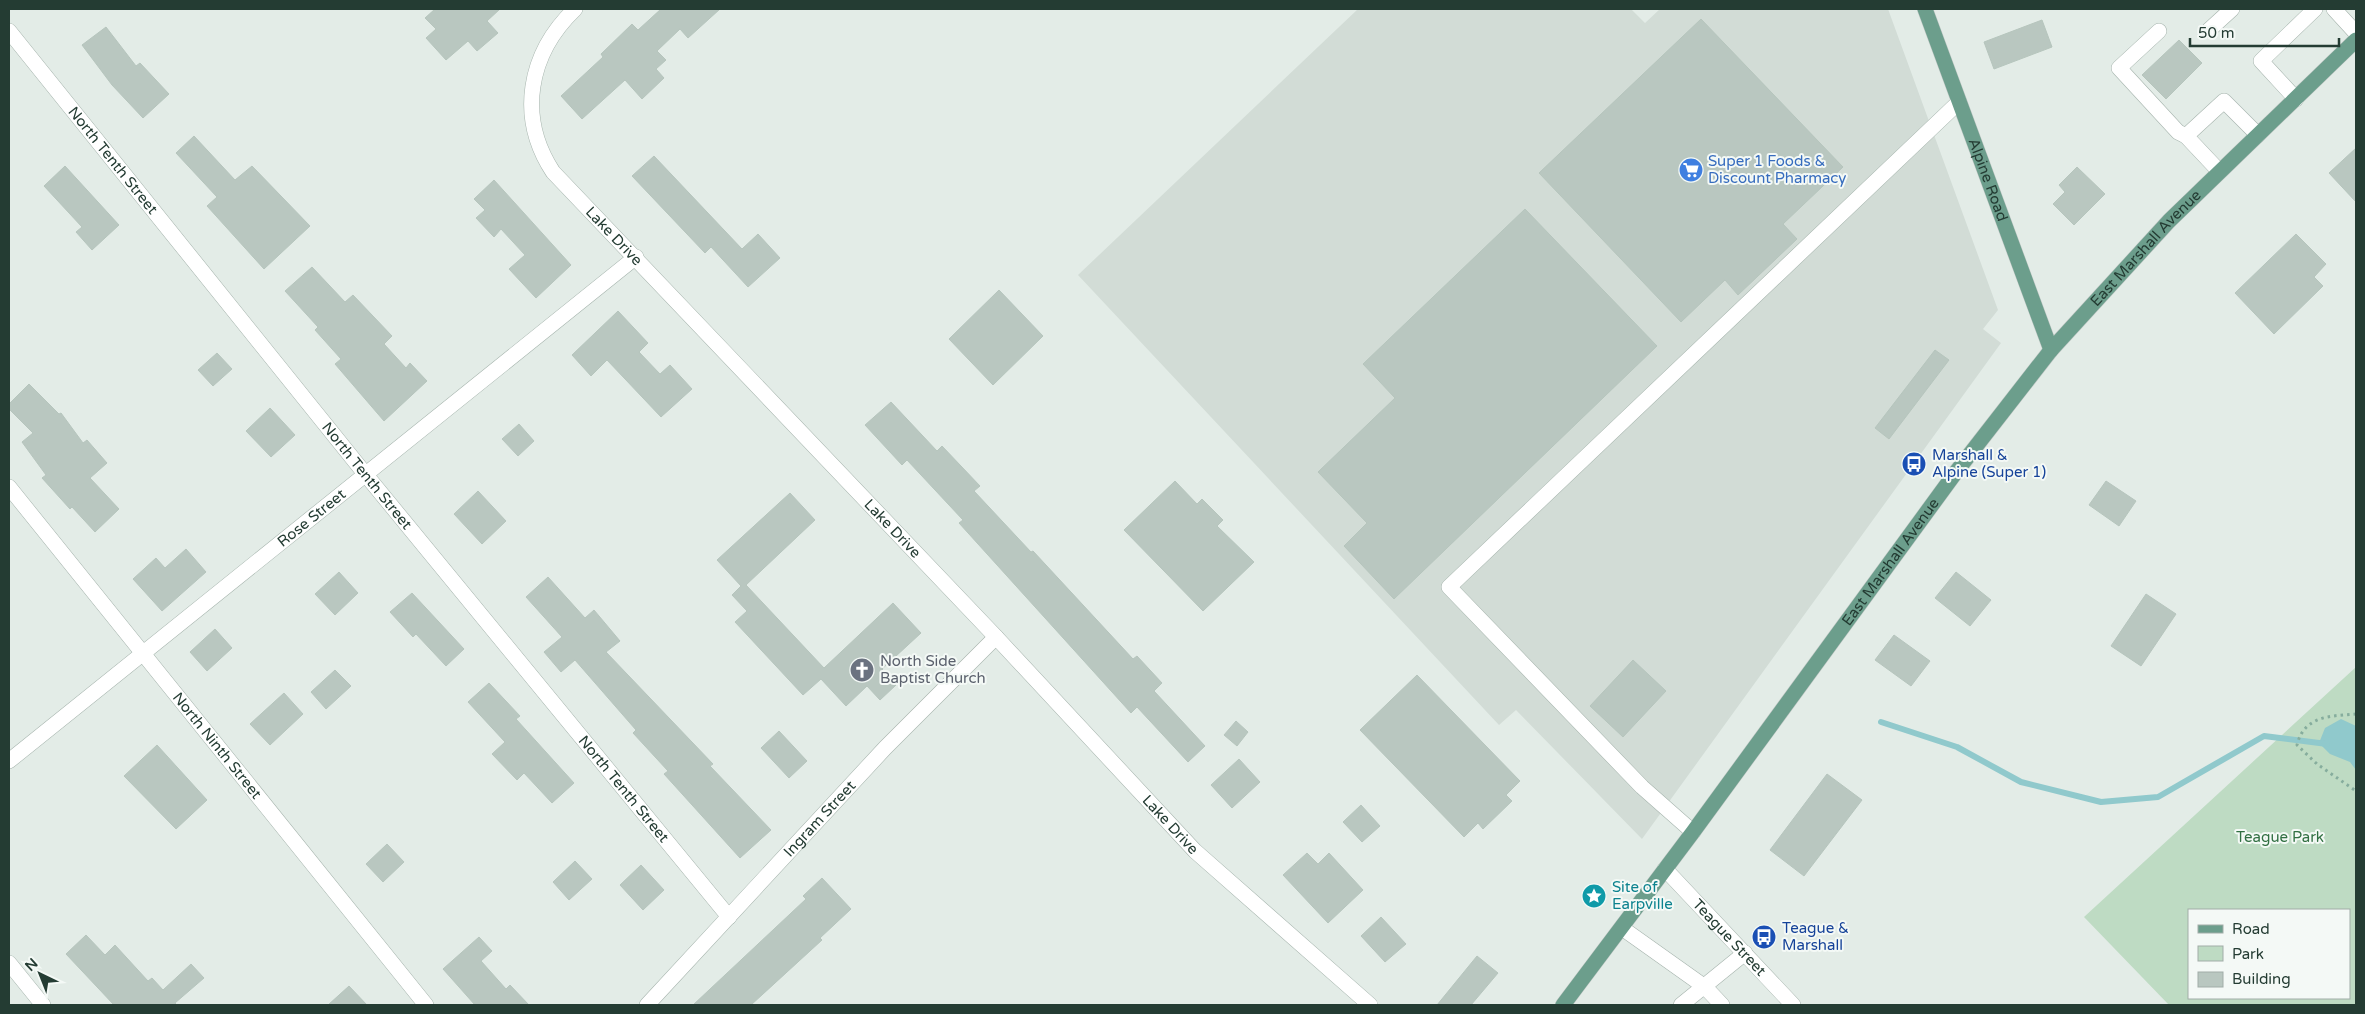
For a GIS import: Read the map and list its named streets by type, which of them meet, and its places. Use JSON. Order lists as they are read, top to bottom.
{
  "streets": {
    "main road": ["Alpine Road", "East Marshall Avenue"],
    "street": [
      "North Tenth Street",
      "Lake Drive",
      "Rose Street",
      "North Ninth Street",
      "Ingram Street",
      "Teague Street"
    ]
  },
  "crossings": [
    ["North Tenth Street", "Rose Street"],
    ["North Tenth Street", "Ingram Street"],
    ["Alpine Road", "East Marshall Avenue"],
    ["Lake Drive", "Rose Street"],
    ["Lake Drive", "Ingram Street"],
    ["East Marshall Avenue", "Teague Street"],
    ["Rose Street", "North Ninth Street"]
  ],
  "parks": ["Teague Park"],
  "places": {
    "supermarket": ["Super 1 Foods & Discount Pharmacy"],
    "bus stop": ["Marshall & Alpine (Super 1)", "Teague & Marshall"],
    "church": ["North Side Baptist Church"],
    "place": ["Site of Earpville"]
  },
  "legend": ["Road", "Park", "Building"],
  "scale_bar": "50 m",
  "north": "top left"
}
